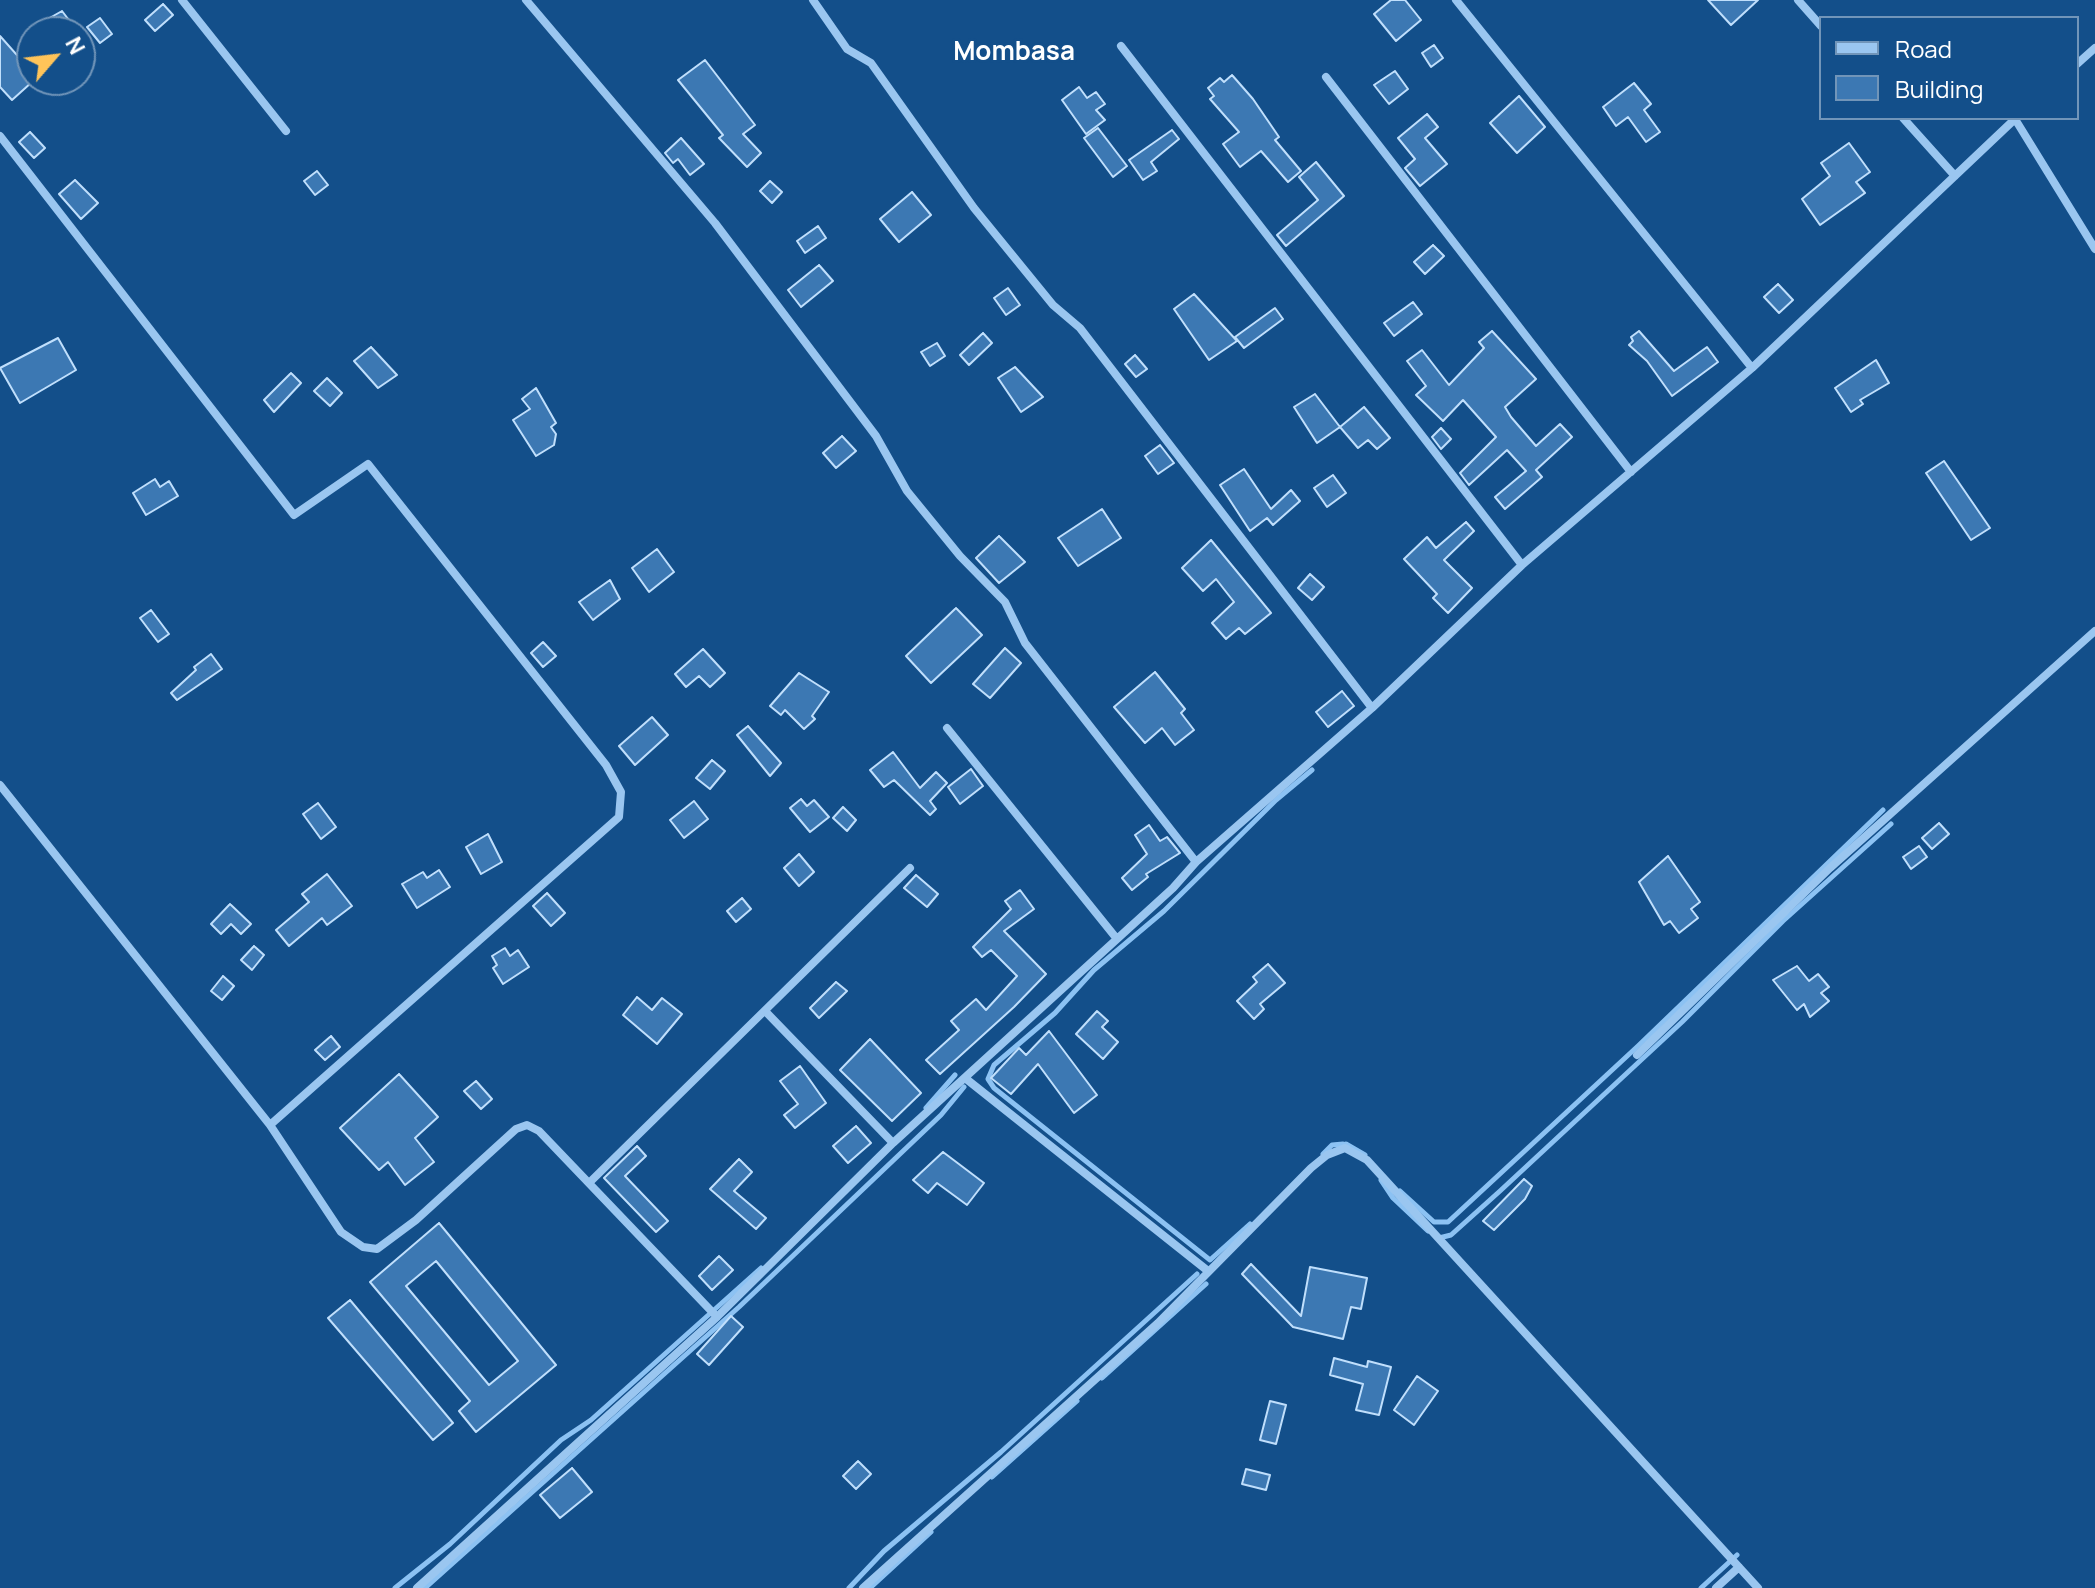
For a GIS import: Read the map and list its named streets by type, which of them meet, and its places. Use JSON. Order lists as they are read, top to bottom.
{
  "districts": ["Mombasa"],
  "legend": ["Road", "Building"],
  "north": "top right"
}
